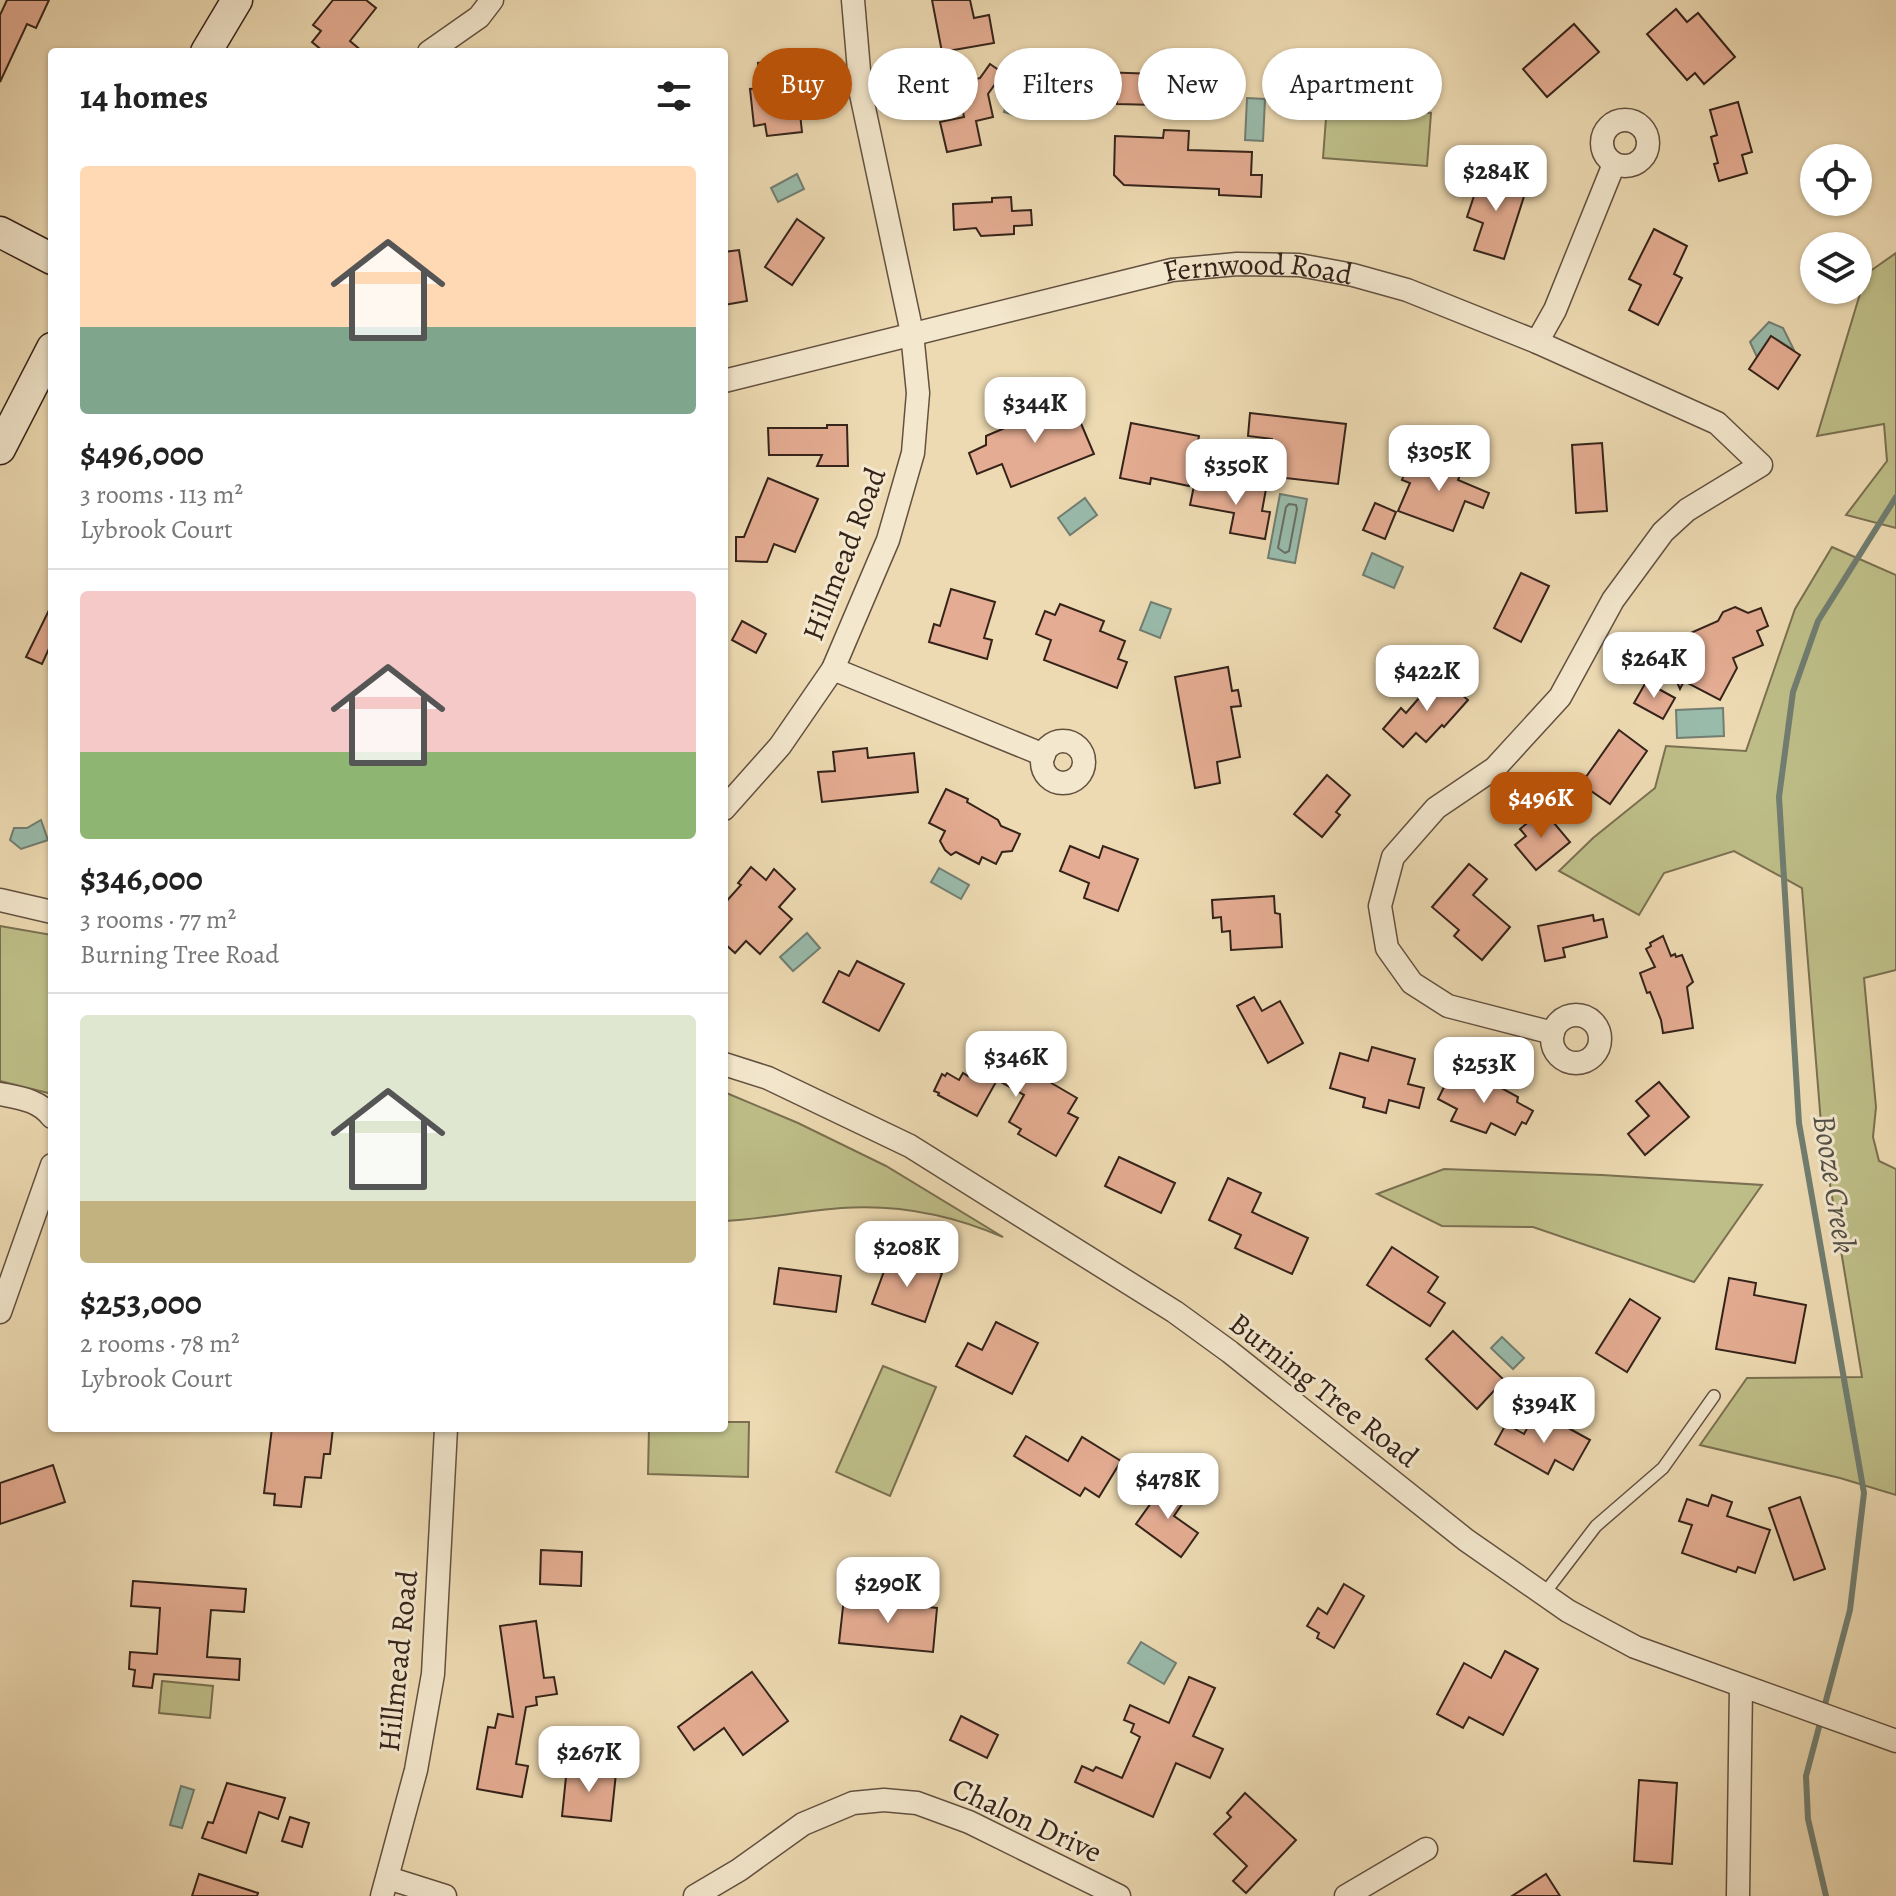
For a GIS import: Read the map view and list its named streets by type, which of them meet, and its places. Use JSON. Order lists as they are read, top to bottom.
{
  "streets": {
    "street": [
      "Fernwood Road",
      "Hillmead Road",
      "Burning Tree Road",
      "Chalon Drive"
    ]
  },
  "crossings": [
    ["Fernwood Road", "Hillmead Road"]
  ],
  "water": ["Booze Creek"],
  "page": {
    "chip": [
      "Buy",
      "Rent",
      "Filters",
      "New",
      "Apartment"
    ],
    "heading": "14 homes",
    "list": [
      {
        "name": "$496,000",
        "note": "3 rooms · 113 m² · Lybrook Court"
      },
      {
        "name": "$346,000",
        "note": "3 rooms · 77 m² · Burning Tree Road"
      },
      {
        "name": "$253,000",
        "note": "2 rooms · 78 m² · Lybrook Court"
      }
    ],
    "price": [
      "$284K",
      "$344K",
      "$305K",
      "$350K",
      "$264K",
      "$422K",
      "$496K",
      "$346K",
      "$253K",
      "$208K",
      "$394K",
      "$478K",
      "$290K",
      "$267K"
    ]
  }
}
